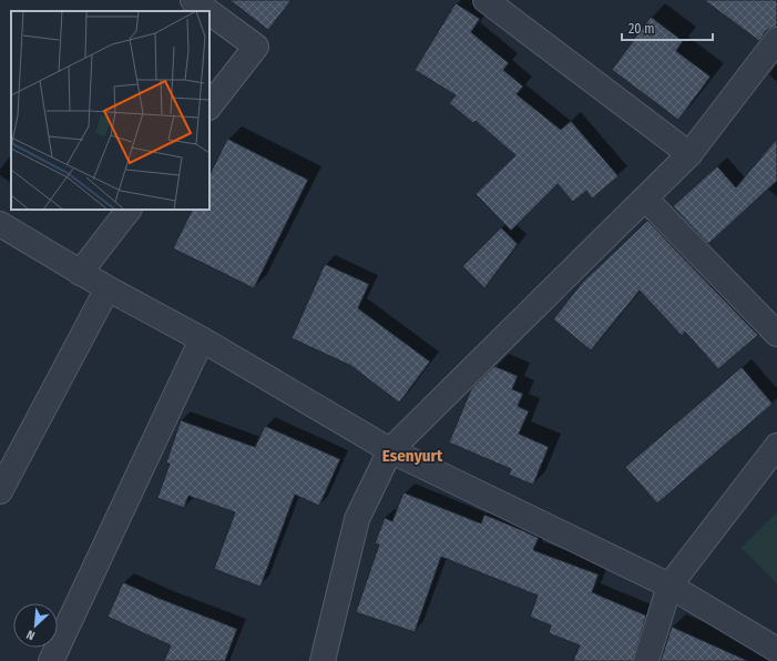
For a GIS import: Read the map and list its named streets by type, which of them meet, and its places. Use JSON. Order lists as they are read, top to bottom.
{
  "districts": ["Esenyurt"],
  "scale_bar": "20 m",
  "north": "bottom left"
}
